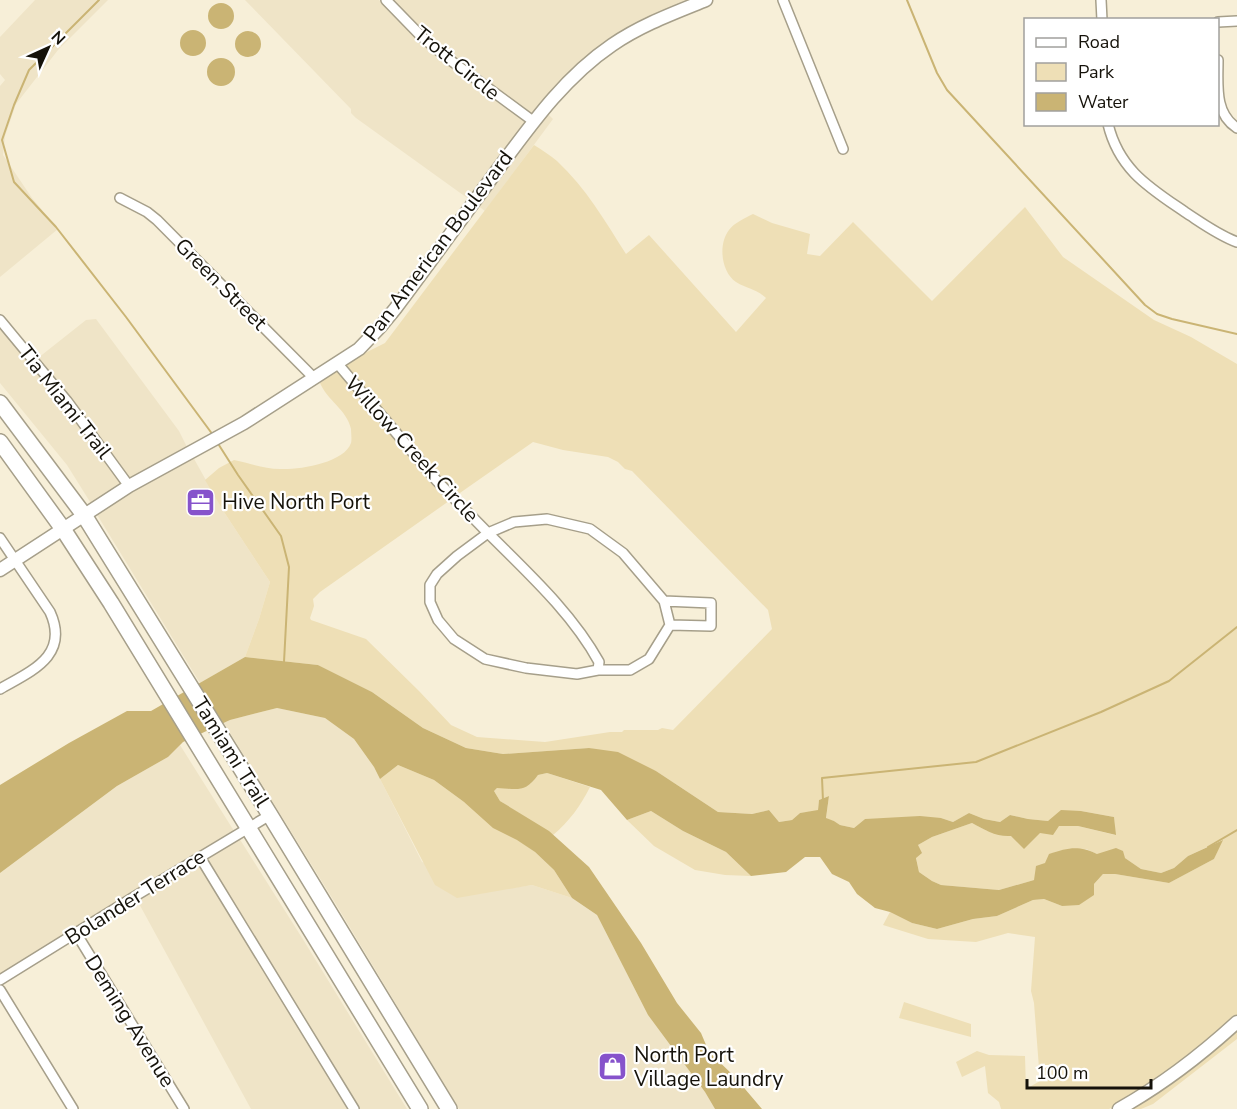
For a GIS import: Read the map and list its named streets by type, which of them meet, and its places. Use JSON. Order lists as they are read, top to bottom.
{
  "streets": {
    "main road": ["Tamiami Trail"],
    "street": [
      "Trott Circle",
      "Pan American Boulevard",
      "Green Street",
      "Tia Miami Trail",
      "Willow Creek Circle",
      "Bolander Terrace",
      "Deming Avenue"
    ]
  },
  "crossings": [
    ["Trott Circle", "Pan American Boulevard"],
    ["Pan American Boulevard", "Green Street"],
    ["Pan American Boulevard", "Tia Miami Trail"],
    ["Pan American Boulevard", "Willow Creek Circle"],
    ["Pan American Boulevard", "Tamiami Trail"],
    ["Tamiami Trail", "Bolander Terrace"],
    ["Bolander Terrace", "Deming Avenue"]
  ],
  "places": {
    "office": ["Hive North Port"],
    "shop": ["North Port Village Laundry"]
  },
  "legend": ["Road", "Park", "Water"],
  "scale_bar": "100 m",
  "north": "top right"
}
